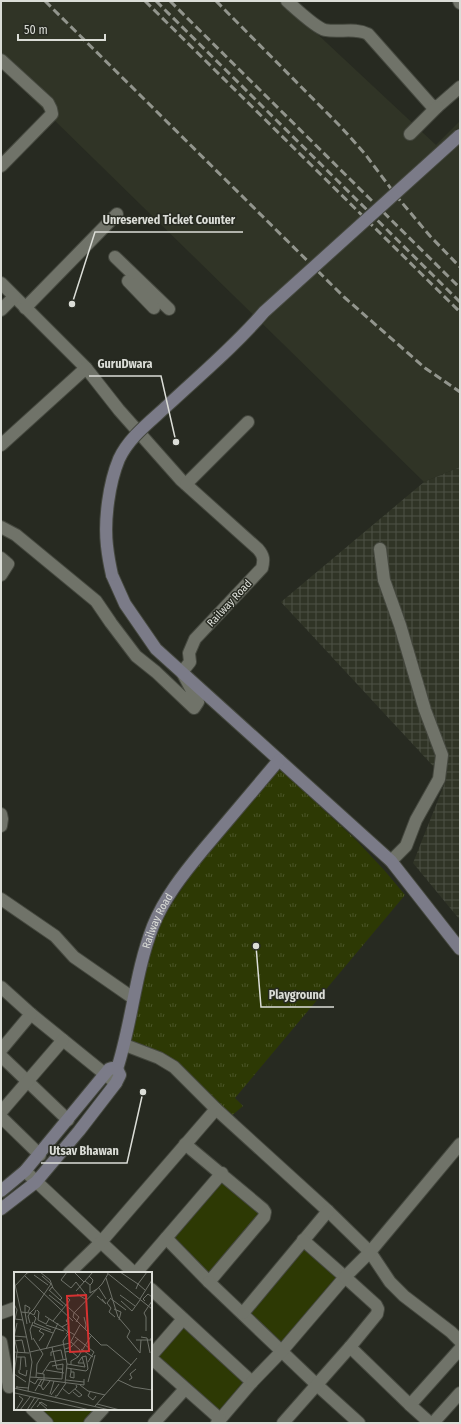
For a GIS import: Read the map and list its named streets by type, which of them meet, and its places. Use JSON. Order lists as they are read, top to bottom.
{
  "streets": {
    "street": ["Railway Road"]
  },
  "places": [
    "Unreserved Ticket Counter",
    "GuruDwara",
    "Playground",
    "Utsav Bhawan"
  ],
  "scale_bar": "50 m"
}
